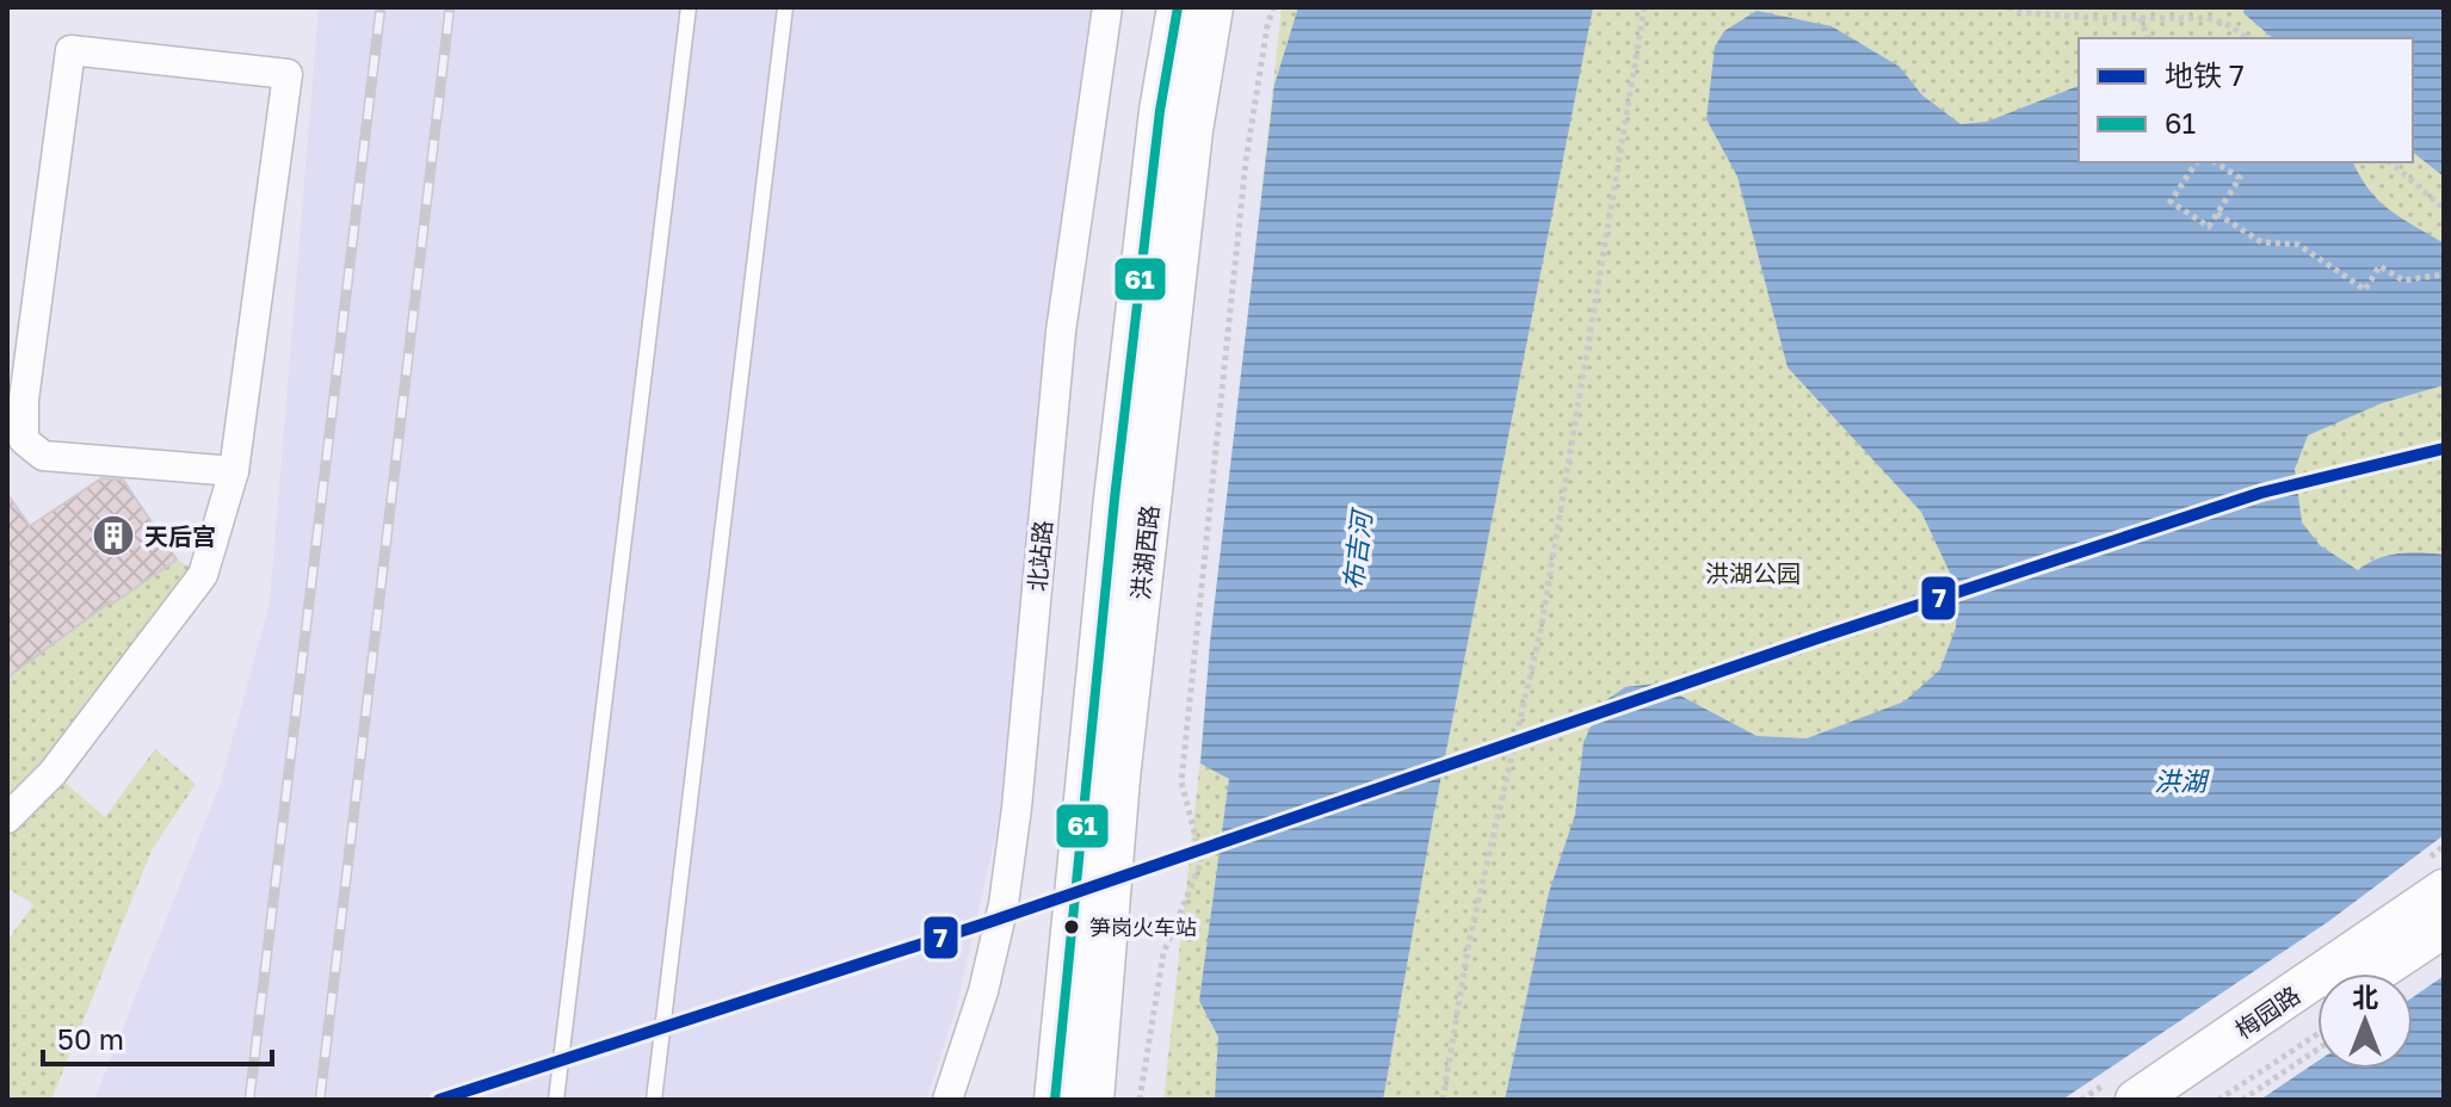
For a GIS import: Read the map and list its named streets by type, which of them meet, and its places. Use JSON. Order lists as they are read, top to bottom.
{
  "streets": {
    "main road": ["洪湖西路", "梅园路"],
    "street": ["北站路"]
  },
  "water": ["布吉河", "洪湖"],
  "parks": ["洪湖公园"],
  "places": {
    "building": ["天后宫"],
    "other": ["笋岗火车站"]
  },
  "lines": ["transit line 61", "metro line 7"],
  "legend": ["地铁 7", "61"],
  "scale_bar": "50 m",
  "north": "top"
}
